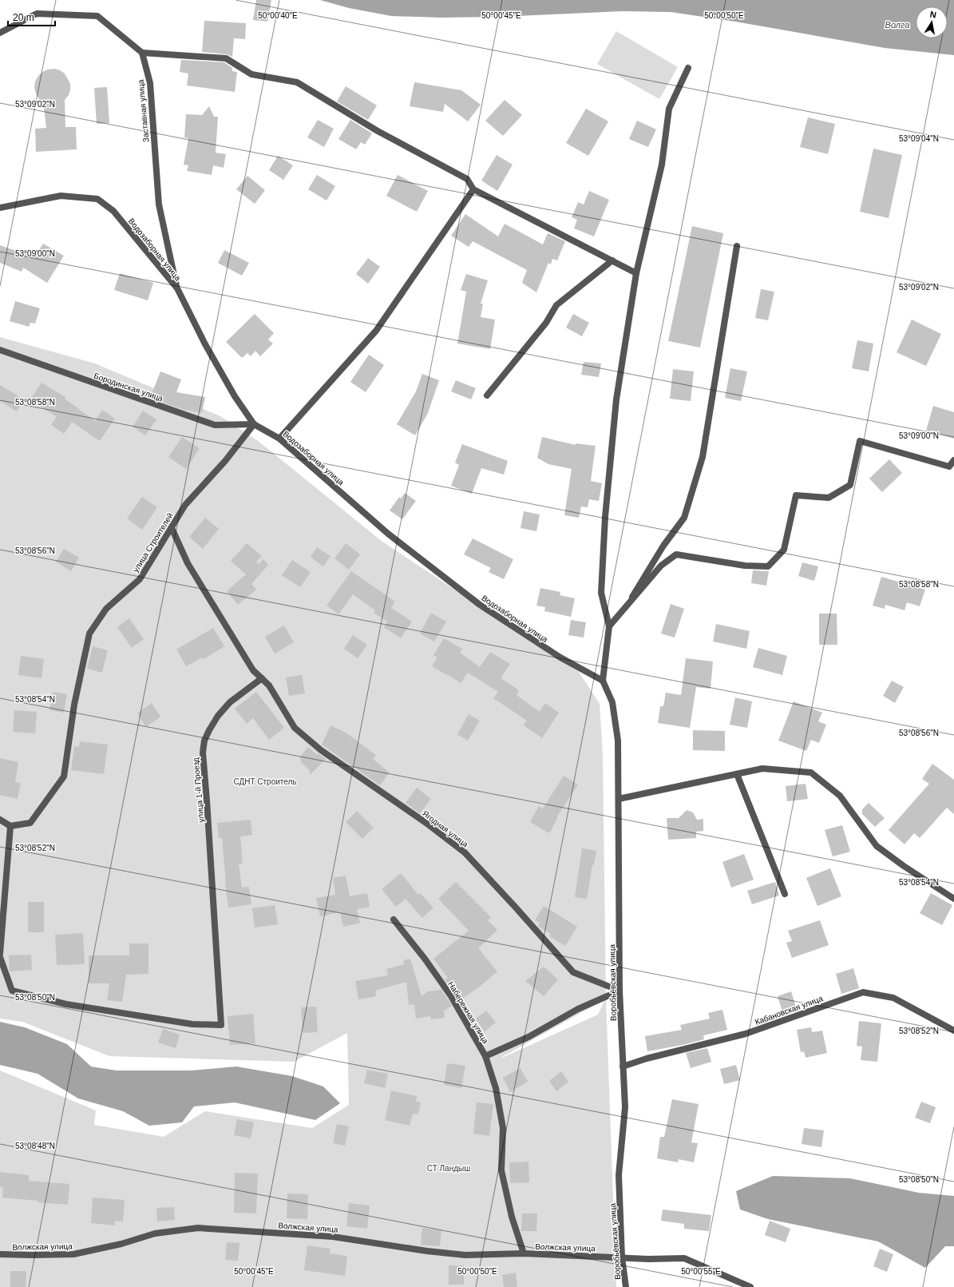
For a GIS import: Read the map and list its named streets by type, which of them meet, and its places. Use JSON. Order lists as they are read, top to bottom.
{
  "streets": {
    "street": [
      "Заставная улица",
      "Водозаборная улица",
      "Бородинская улица",
      "улица Строителей",
      "улица 1-й Проезд",
      "Ягодная улица",
      "Воробьёвская улица",
      "Кабановская улица",
      "Набережная улица",
      "Волжская улица"
    ]
  },
  "crossings": [
    ["Заставная улица", "Водозаборная улица"],
    ["Водозаборная улица", "Бородинская улица"],
    ["Водозаборная улица", "улица Строителей"],
    ["Водозаборная улица", "Воробьёвская улица"],
    ["Бородинская улица", "улица Строителей"],
    ["улица 1-й Проезд", "Ягодная улица"],
    ["Ягодная улица", "Воробьёвская улица"],
    ["Ягодная улица", "Набережная улица"],
    ["Воробьёвская улица", "Кабановская улица"],
    ["Воробьёвская улица", "Набережная улица"],
    ["Воробьёвская улица", "Волжская улица"]
  ],
  "water": ["Волга"],
  "parks": ["СДНТ Строитель", "СТ Ландыш"],
  "scale_bar": "20 m",
  "north": "top",
  "coordinates": [
    "50°00'40\"E",
    "50°00'45\"E",
    "50°00'50\"E",
    "53°09'02\"N",
    "53°09'04\"N",
    "53°09'00\"N",
    "53°08'58\"N",
    "53°08'56\"N",
    "53°08'54\"N",
    "53°08'52\"N",
    "53°08'50\"N",
    "53°08'48\"N",
    "50°00'55\"E"
  ]
}
